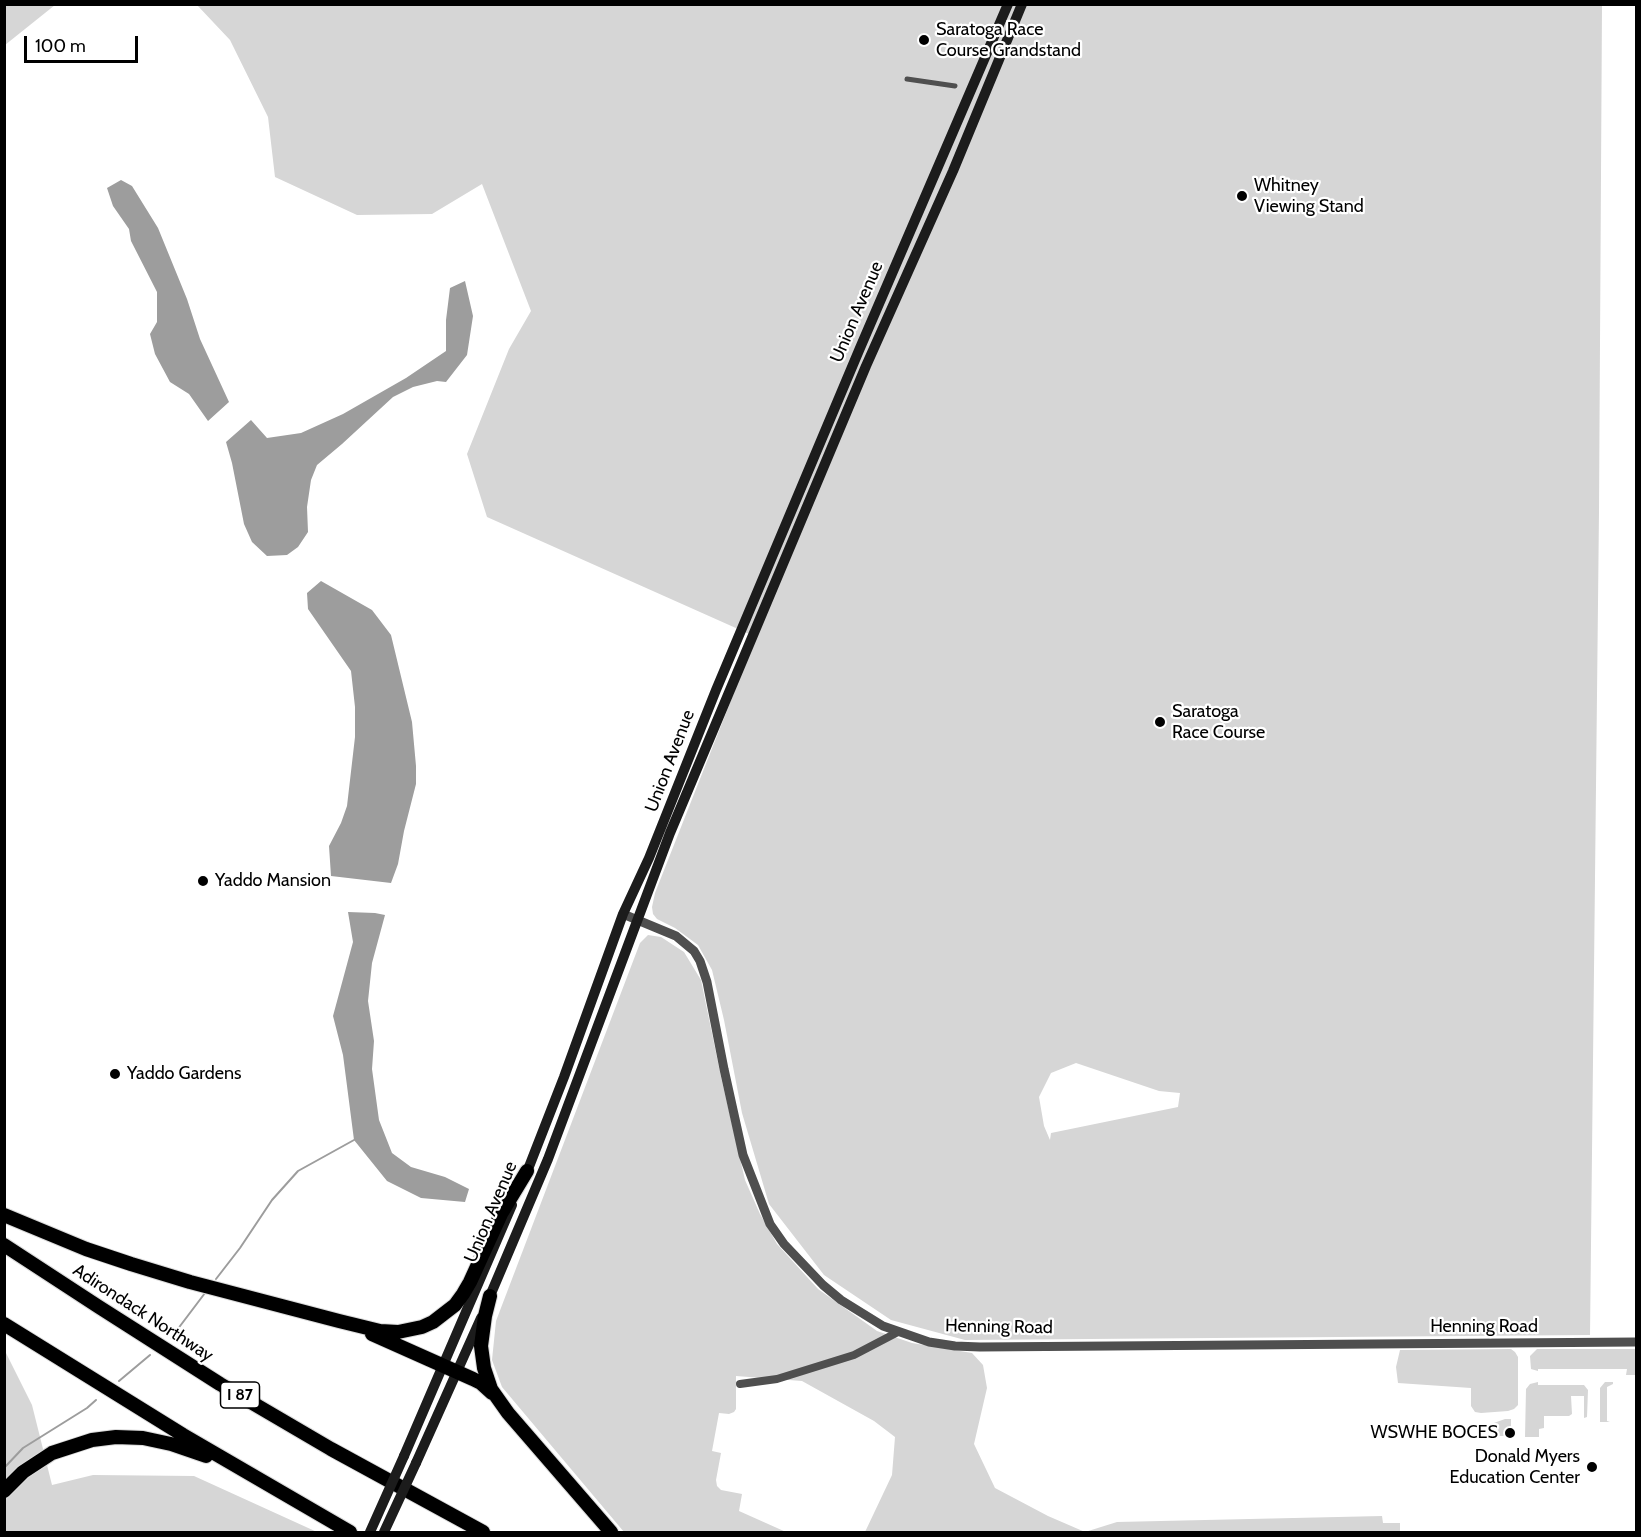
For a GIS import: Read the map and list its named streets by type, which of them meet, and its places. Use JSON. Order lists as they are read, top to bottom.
{
  "streets": {
    "highway": ["Adirondack Northway", "I 87"],
    "main road": ["Union Avenue"],
    "street": ["Henning Road"]
  },
  "crossings": [
    ["Union Avenue", "Henning Road"]
  ],
  "places": [
    "Saratoga Race Course Grandstand",
    "Whitney Viewing Stand",
    "Saratoga Race Course",
    "Yaddo Mansion",
    "Yaddo Gardens",
    "WSWHE BOCES",
    "Donald Myers Education Center"
  ],
  "scale_bar": "100 m"
}
